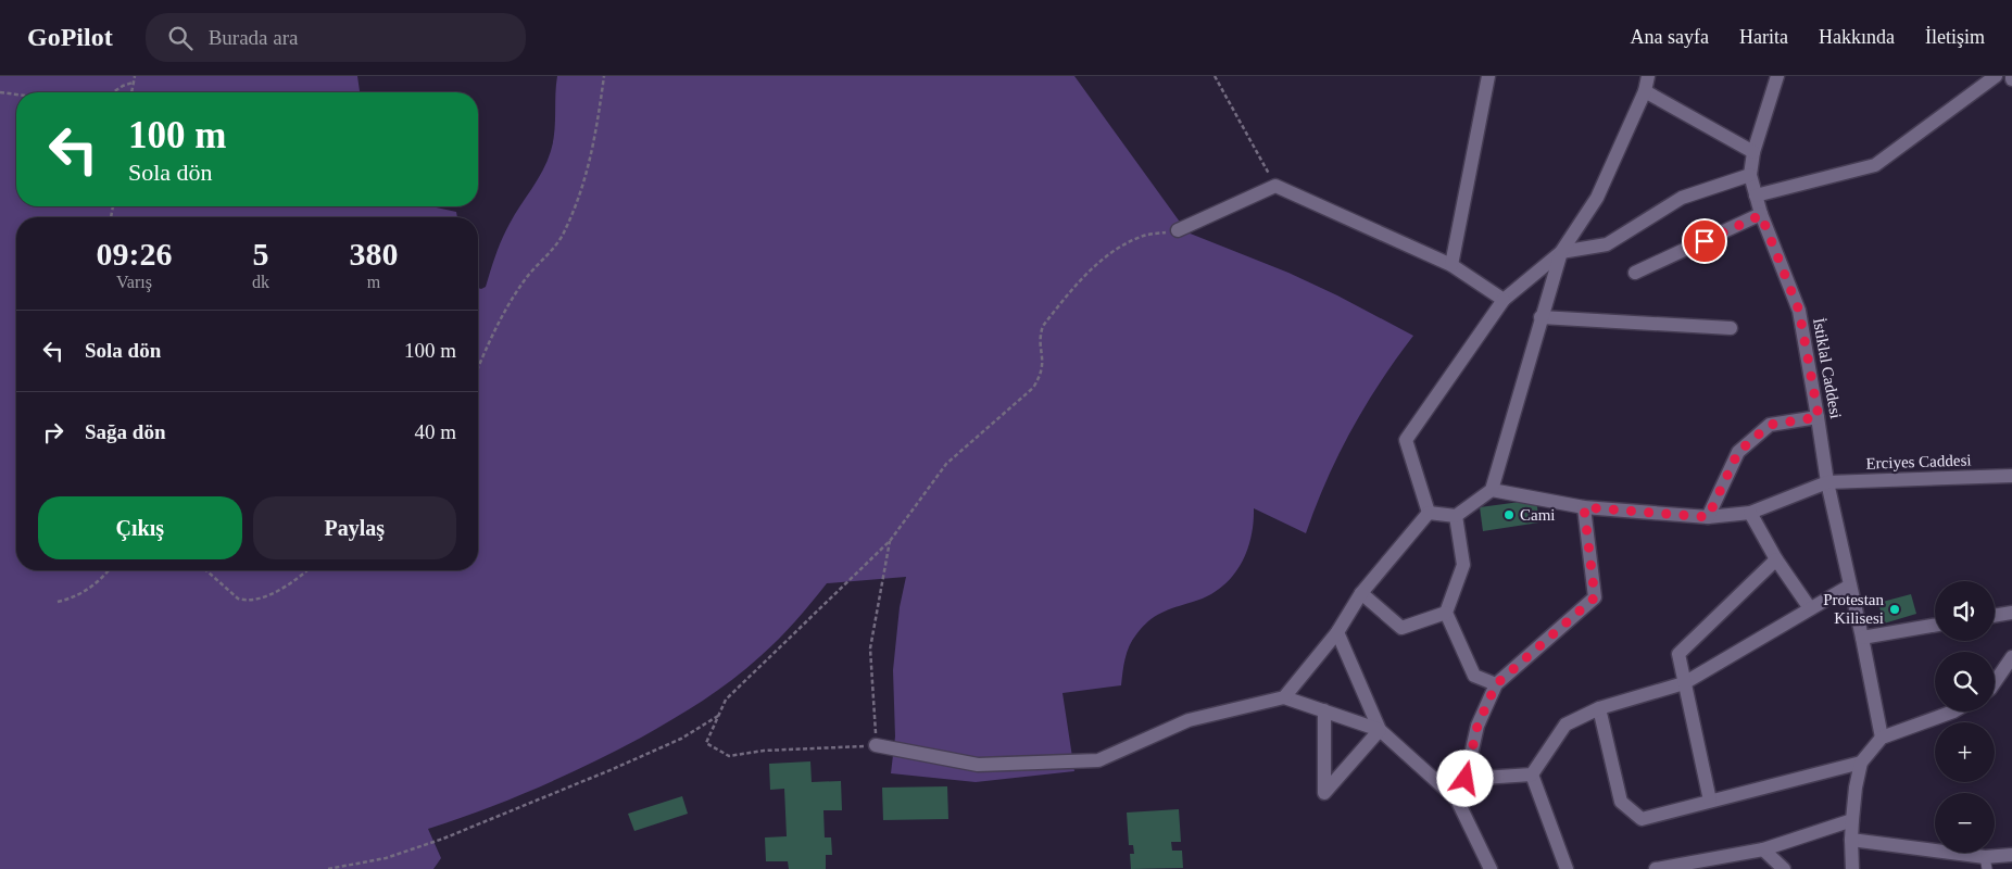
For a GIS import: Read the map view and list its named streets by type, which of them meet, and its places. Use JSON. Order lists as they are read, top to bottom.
{
  "streets": {
    "street": ["İstiklal Caddesi", "Erciyes Caddesi"]
  },
  "crossings": [
    ["İstiklal Caddesi", "Erciyes Caddesi"]
  ],
  "places": ["Cami", "Protestan Kilisesi"],
  "page": {
    "header": "GoPilot",
    "search": "Burada ara",
    "nav": [
      "Ana sayfa",
      "Harita",
      "Hakkında",
      "İletişim"
    ],
    "turn": ["100 m", "Sola dön"],
    "eta": [
      "09:26",
      "Varış",
      "5",
      "dk",
      "380",
      "m"
    ],
    "list": [
      {
        "name": "Sola dön",
        "value": "100 m"
      },
      {
        "name": "Sağa dön",
        "value": "40 m"
      }
    ],
    "buttons": ["Çıkış", "Paylaş"],
    "map_buttons": ["+", "−"]
  }
}
